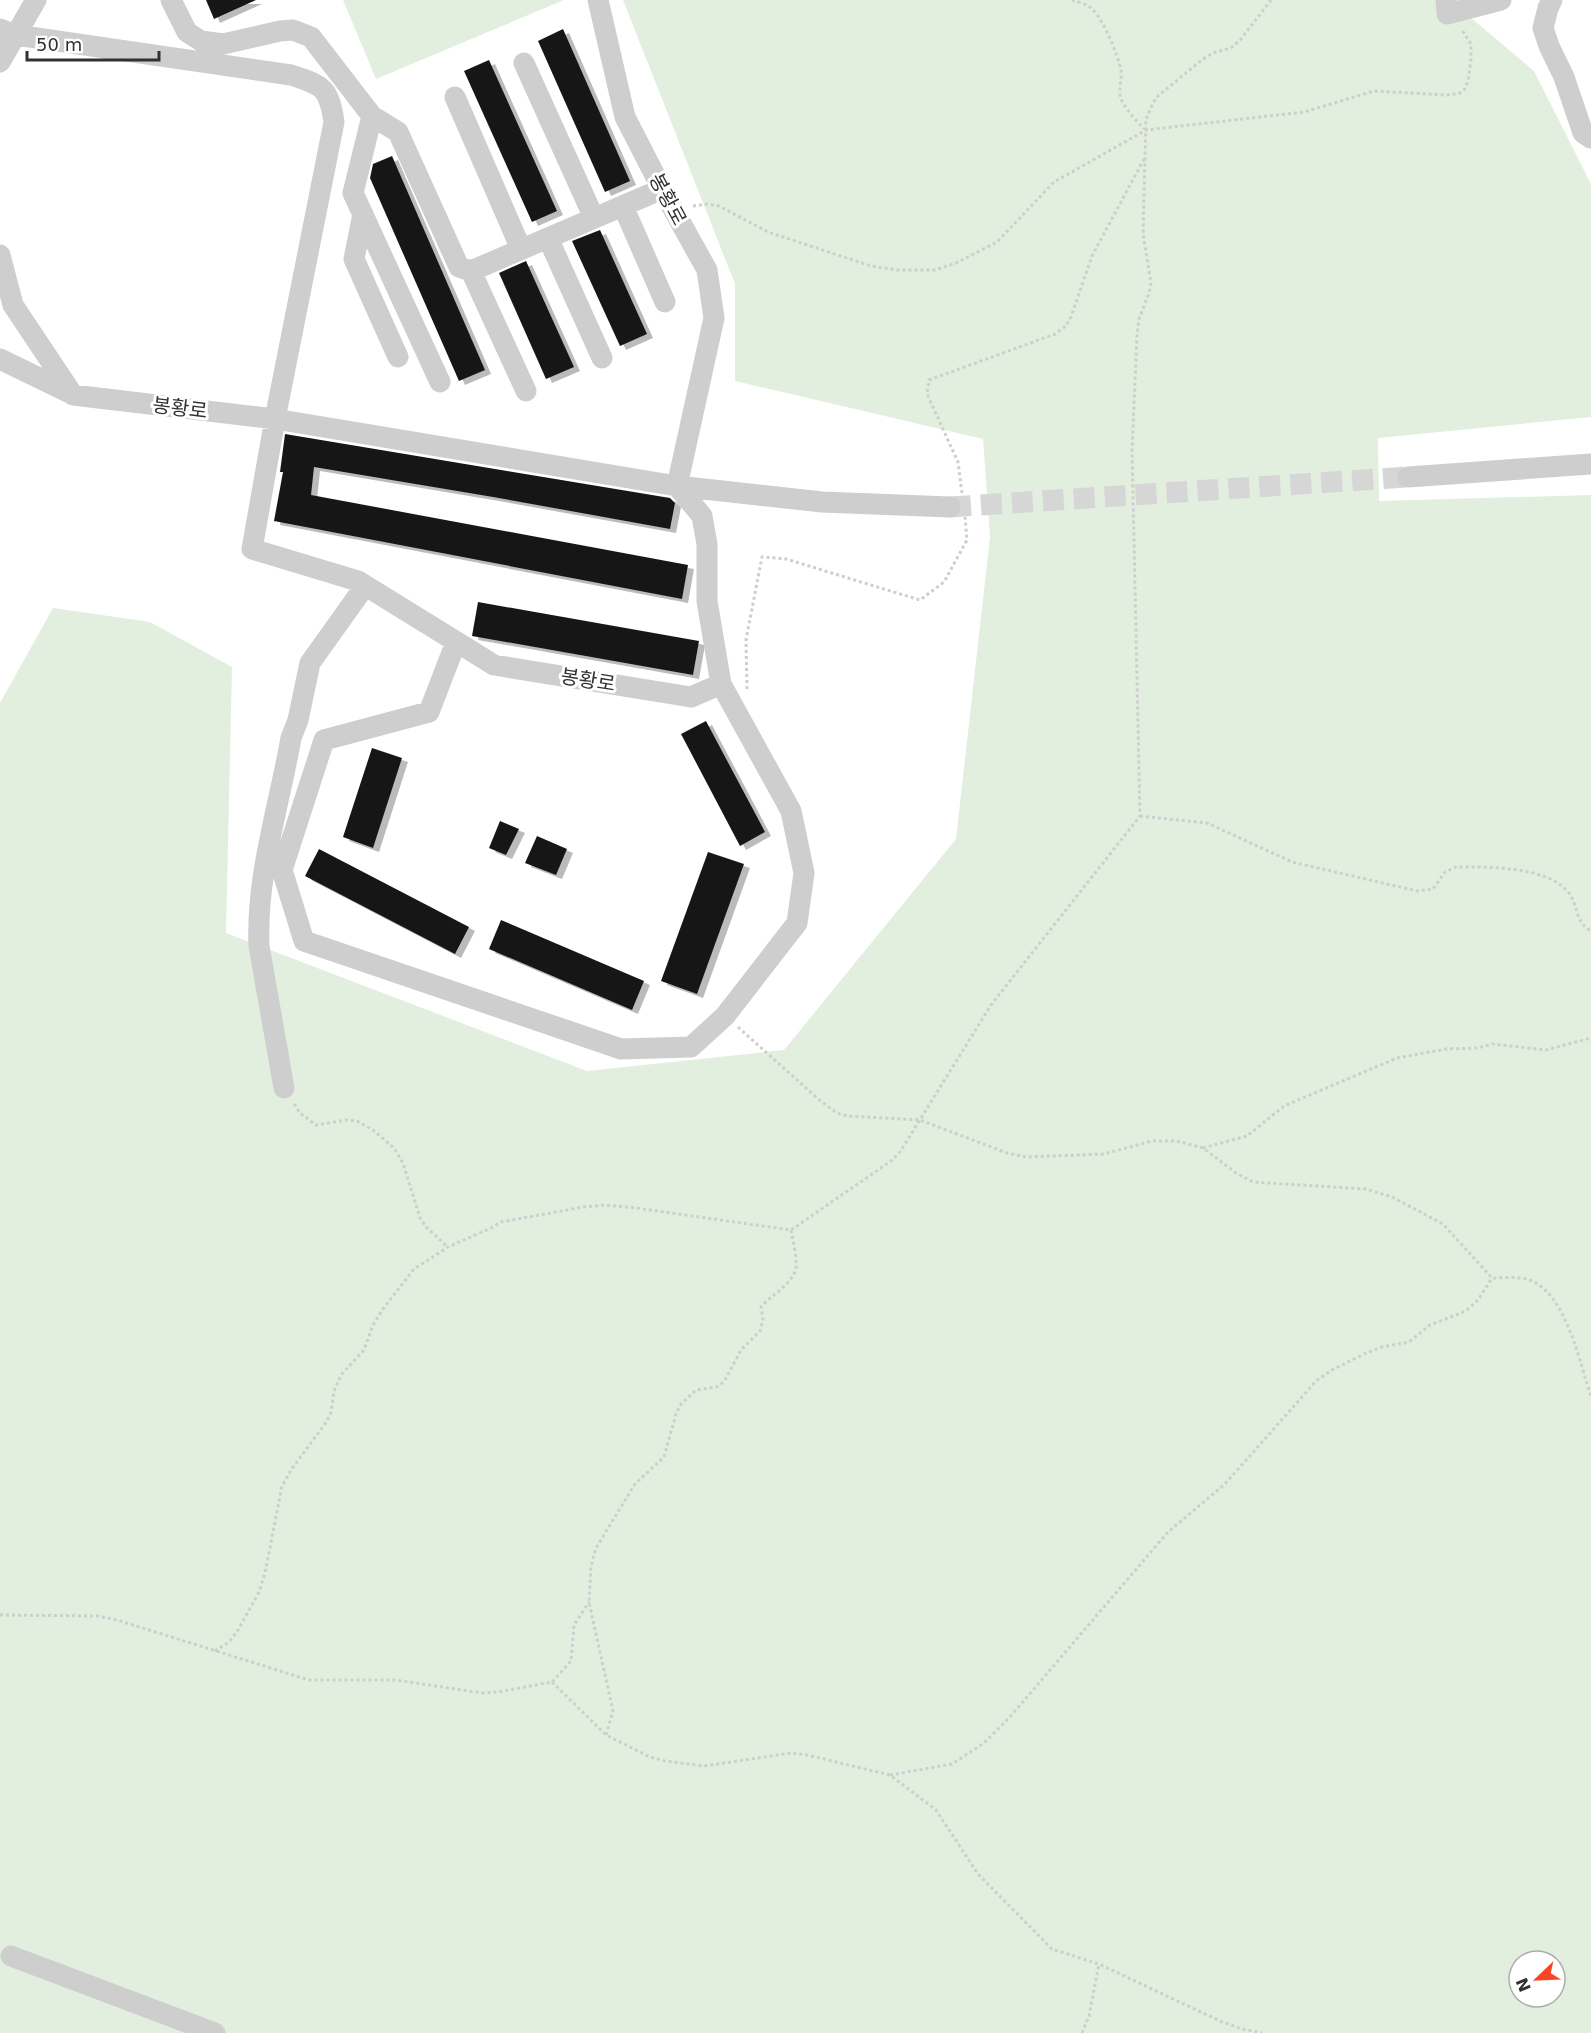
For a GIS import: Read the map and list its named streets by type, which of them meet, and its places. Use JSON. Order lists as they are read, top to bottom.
{
  "streets": {
    "street": ["봉황로"]
  },
  "scale_bar": "50 m",
  "north": "bottom left"
}
